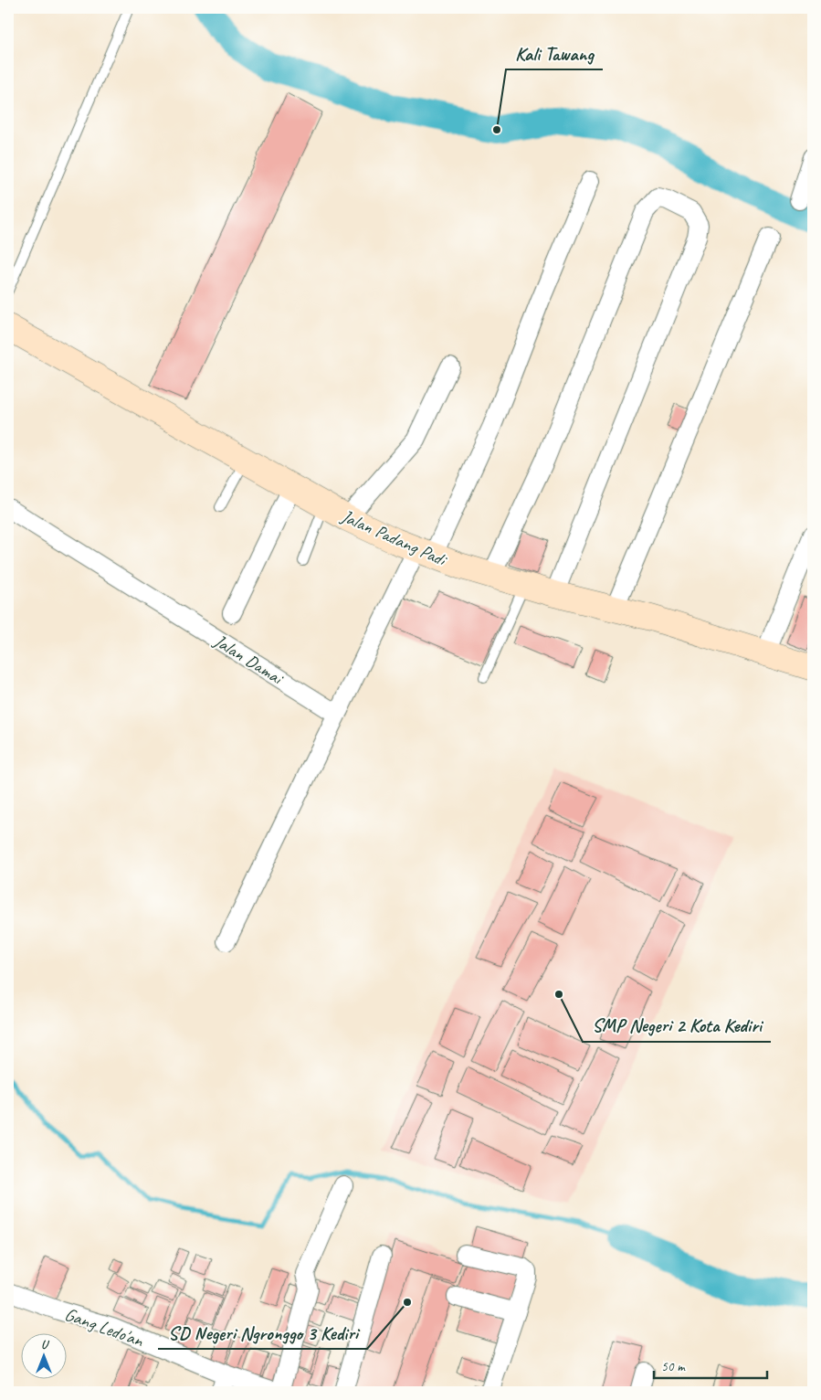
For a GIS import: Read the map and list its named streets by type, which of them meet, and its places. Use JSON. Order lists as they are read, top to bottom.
{
  "streets": {
    "main road": ["Jalan Padang Padi"],
    "street": ["Jalan Damai", "Gang Ledo'an"]
  },
  "places": ["Kali Tawang", "SMP Negeri 2 Kota Kediri", "SD Negeri Ngronggo 3 Kediri"],
  "scale_bar": "50 m",
  "north": "top"
}
